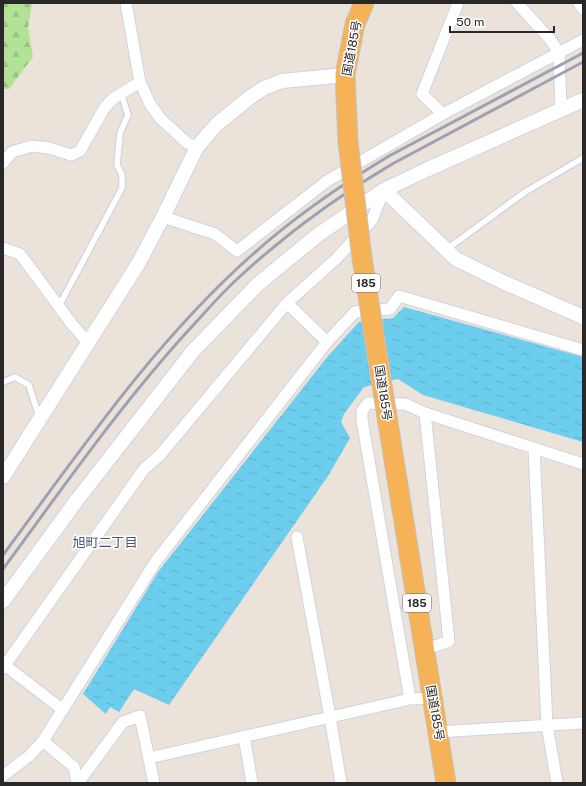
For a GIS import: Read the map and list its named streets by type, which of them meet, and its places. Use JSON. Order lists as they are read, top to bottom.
{
  "streets": {
    "highway": ["国道185号", "185"]
  },
  "districts": ["旭町二丁目"],
  "scale_bar": "50 m"
}
